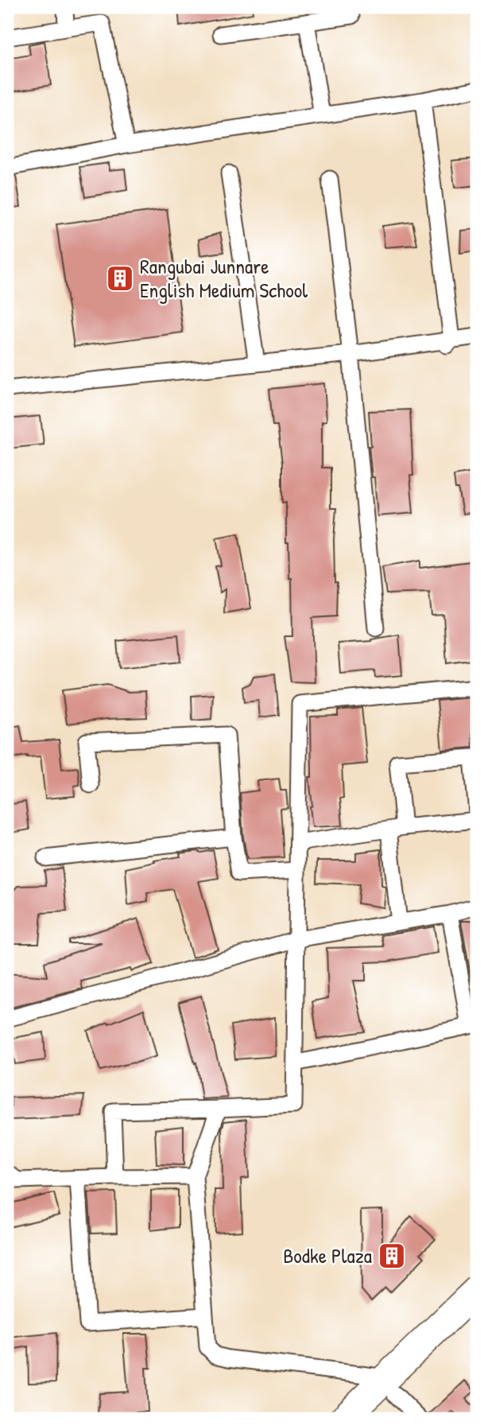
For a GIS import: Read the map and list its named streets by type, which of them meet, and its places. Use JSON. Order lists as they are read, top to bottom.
{
  "places": {
    "building": ["Rangubai Junnare English Medium School", "Bodke Plaza"]
  }
}
